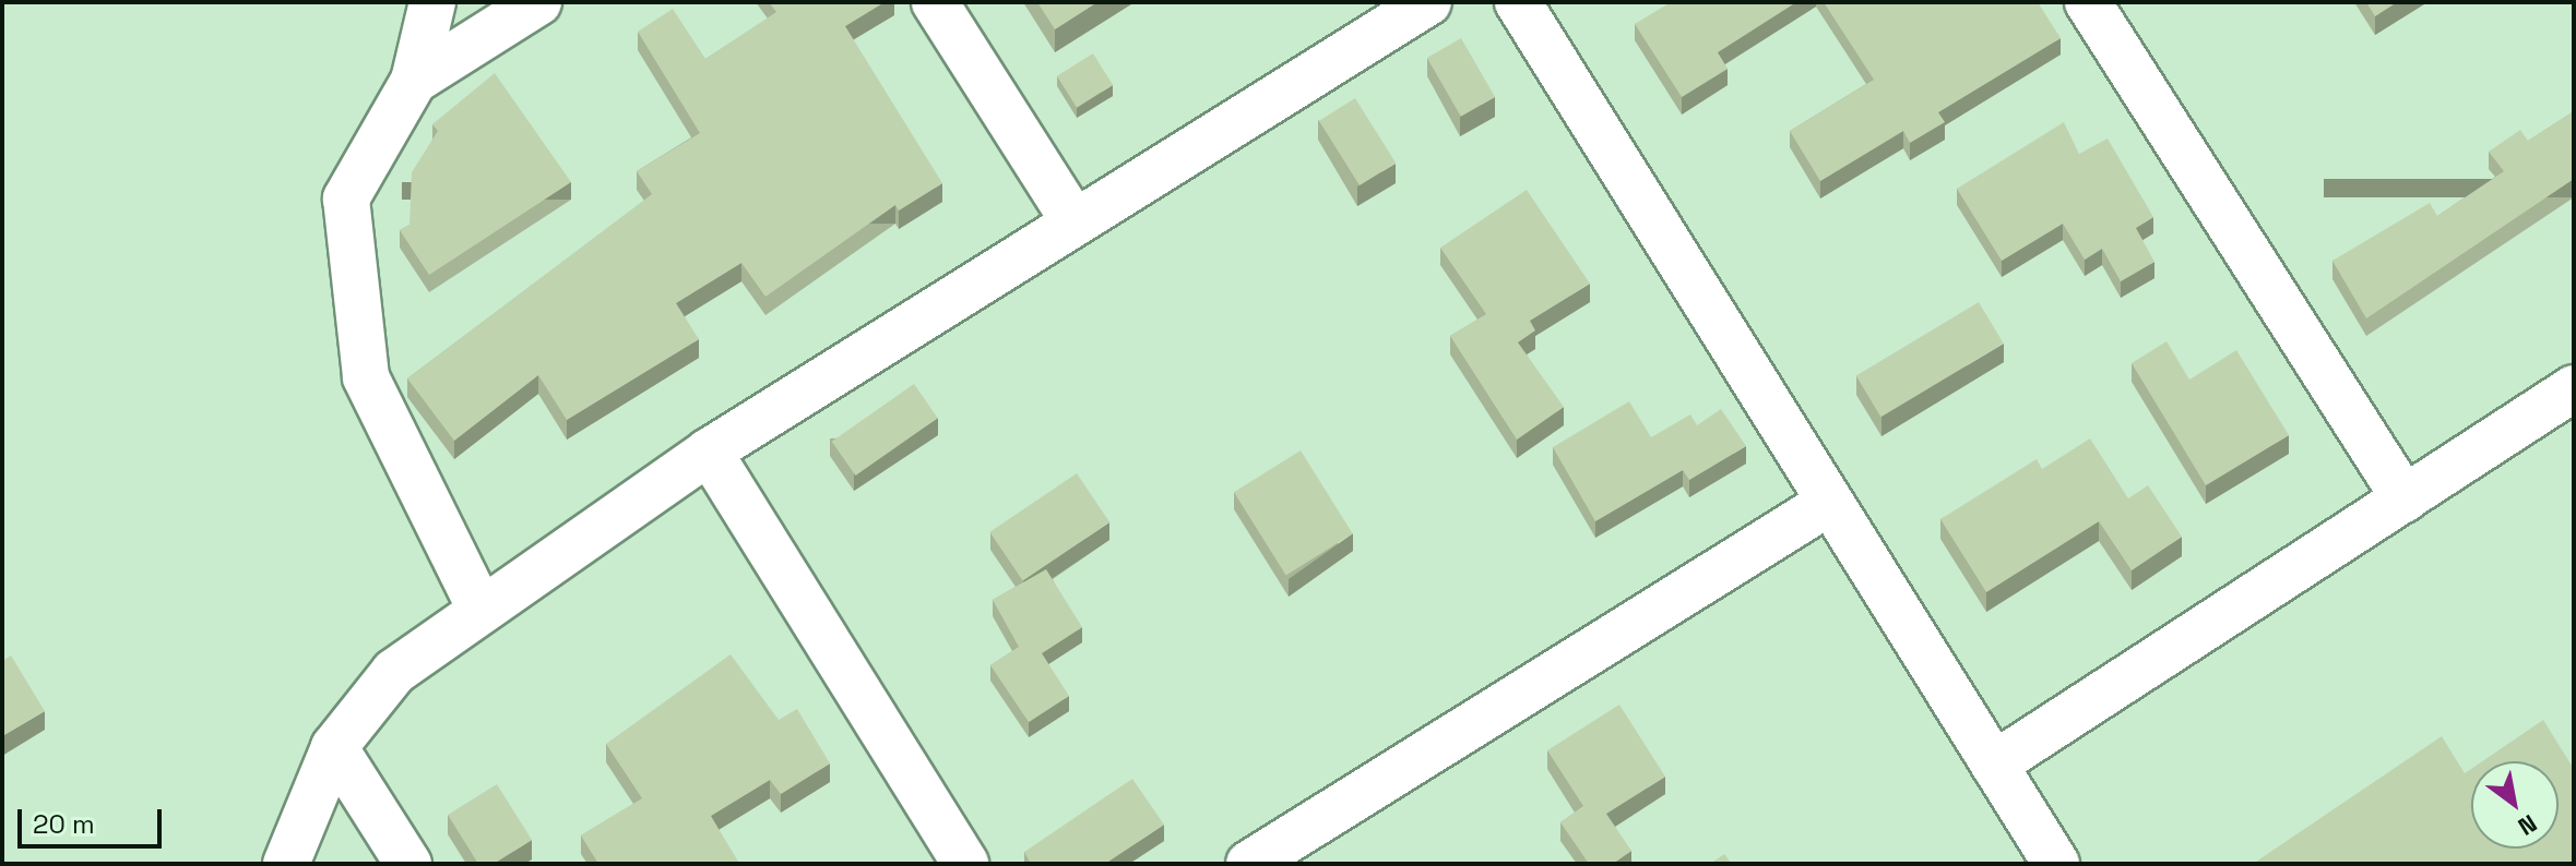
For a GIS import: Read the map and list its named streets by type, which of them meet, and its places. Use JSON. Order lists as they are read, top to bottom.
{
  "scale_bar": "20 m",
  "north": "bottom right"
}
